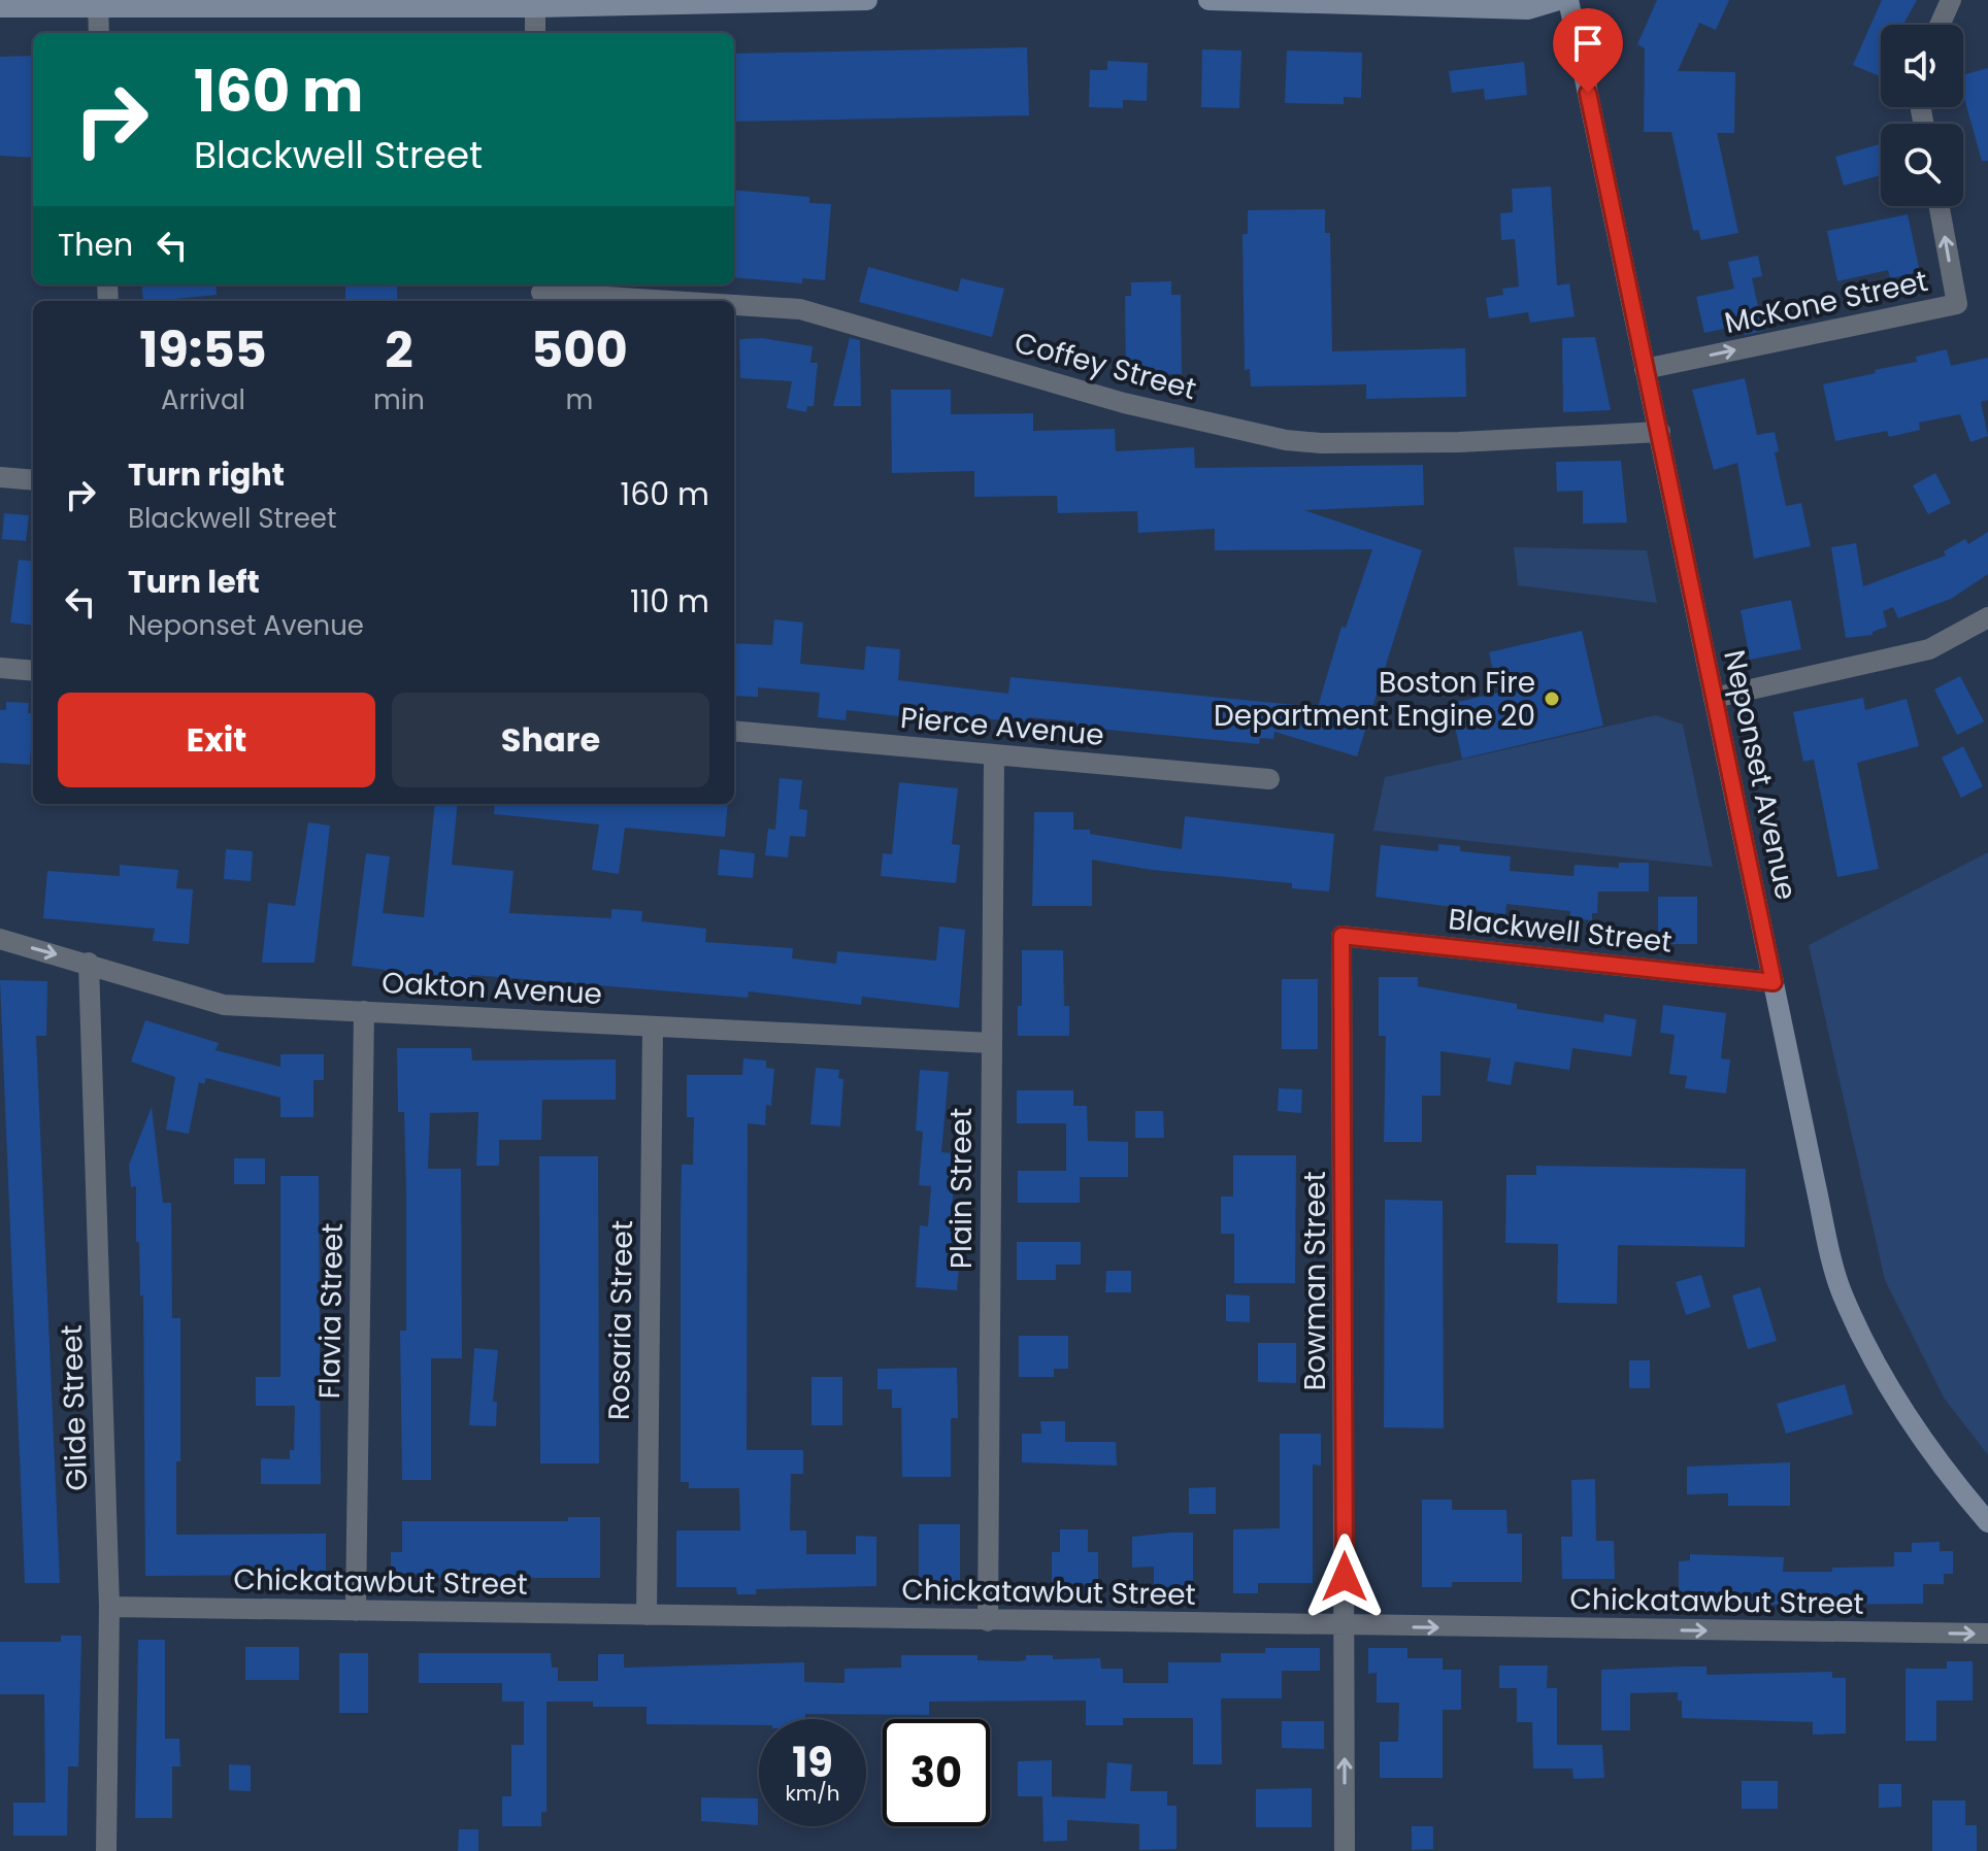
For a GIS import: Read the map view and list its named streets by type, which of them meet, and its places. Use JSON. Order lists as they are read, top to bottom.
{
  "streets": {
    "main road": ["Neponset Avenue"],
    "street": [
      "McKone Street",
      "Coffey Street",
      "Pierce Avenue",
      "Blackwell Street",
      "Oakton Avenue",
      "Plain Street",
      "Bowman Street",
      "Flavia Street",
      "Rosaria Street",
      "Glide Street",
      "Chickatawbut Street"
    ]
  },
  "crossings": [
    ["McKone Street", "Neponset Avenue"],
    ["Coffey Street", "Neponset Avenue"],
    ["Pierce Avenue", "Plain Street"],
    ["Neponset Avenue", "Blackwell Street"],
    ["Blackwell Street", "Bowman Street"],
    ["Oakton Avenue", "Plain Street"],
    ["Oakton Avenue", "Flavia Street"],
    ["Oakton Avenue", "Rosaria Street"],
    ["Oakton Avenue", "Glide Street"],
    ["Plain Street", "Chickatawbut Street"],
    ["Bowman Street", "Chickatawbut Street"],
    ["Flavia Street", "Chickatawbut Street"],
    ["Rosaria Street", "Chickatawbut Street"],
    ["Glide Street", "Chickatawbut Street"]
  ],
  "one_way": ["McKone Street"],
  "places": ["Boston Fire Department Engine 20"],
  "page": {
    "turn": ["160 m", "Blackwell Street"],
    "then": "Then",
    "eta": [
      "19:55",
      "Arrival",
      "2",
      "min",
      "500",
      "m"
    ],
    "list": [
      {
        "name": "Turn right",
        "note": "Blackwell Street",
        "value": "160 m"
      },
      {
        "name": "Turn left",
        "note": "Neponset Avenue",
        "value": "110 m"
      }
    ],
    "buttons": ["Exit", "Share"],
    "speed": "19 km/h",
    "limit": "30"
  }
}
